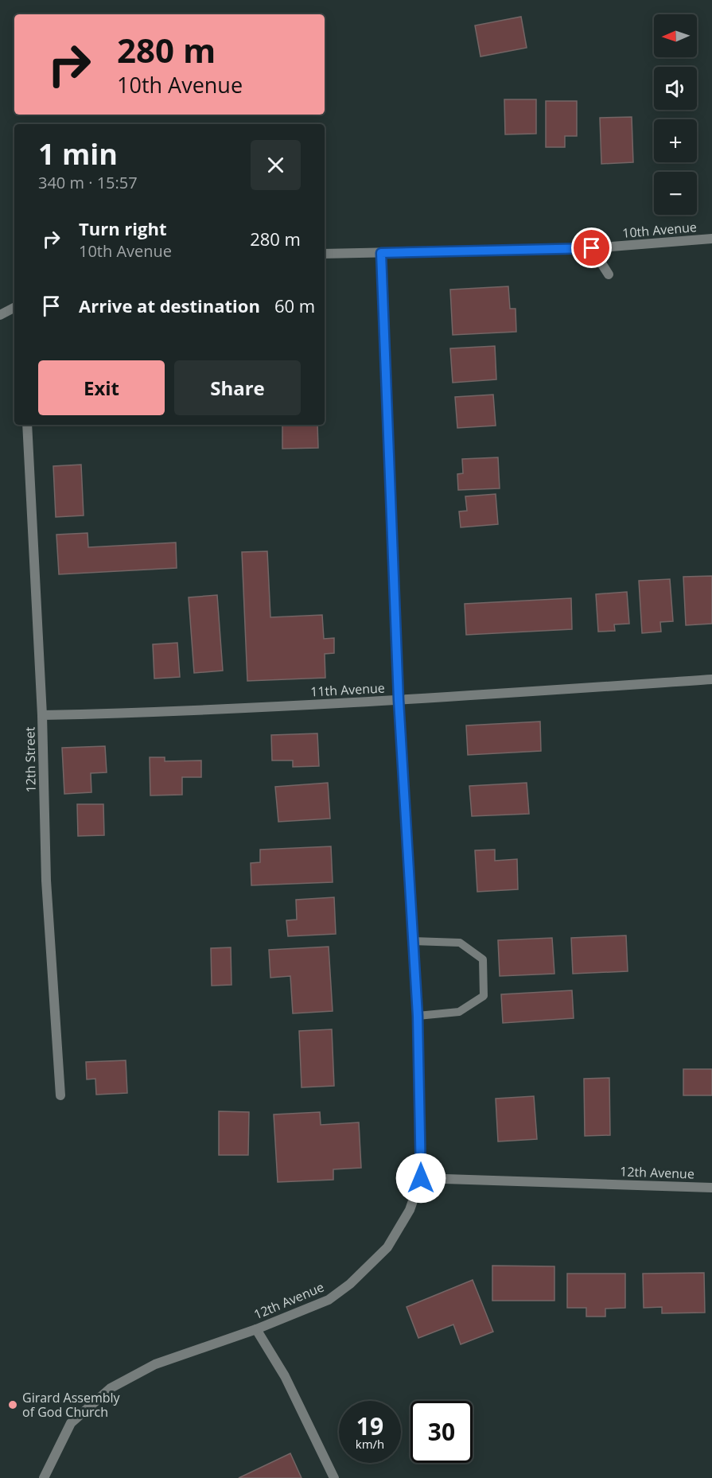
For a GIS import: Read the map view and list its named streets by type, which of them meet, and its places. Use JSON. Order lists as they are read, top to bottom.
{
  "streets": {
    "street": [
      "10th Avenue",
      "11th Avenue",
      "12th Street",
      "12th Avenue"
    ]
  },
  "crossings": [
    ["11th Avenue", "12th Street"]
  ],
  "places": ["Girard Assembly of God Church"],
  "north": "left",
  "page": {
    "map_buttons": ["+", "−"],
    "turn": ["280 m", "10th Avenue"],
    "heading": ["1 min", "340 m · 15:57"],
    "list": [
      {
        "name": "Turn right",
        "note": "10th Avenue",
        "value": "280 m"
      },
      {
        "name": "Arrive at destination",
        "value": "60 m"
      }
    ],
    "buttons": ["Exit", "Share"],
    "speed": "19 km/h",
    "limit": "30"
  }
}
